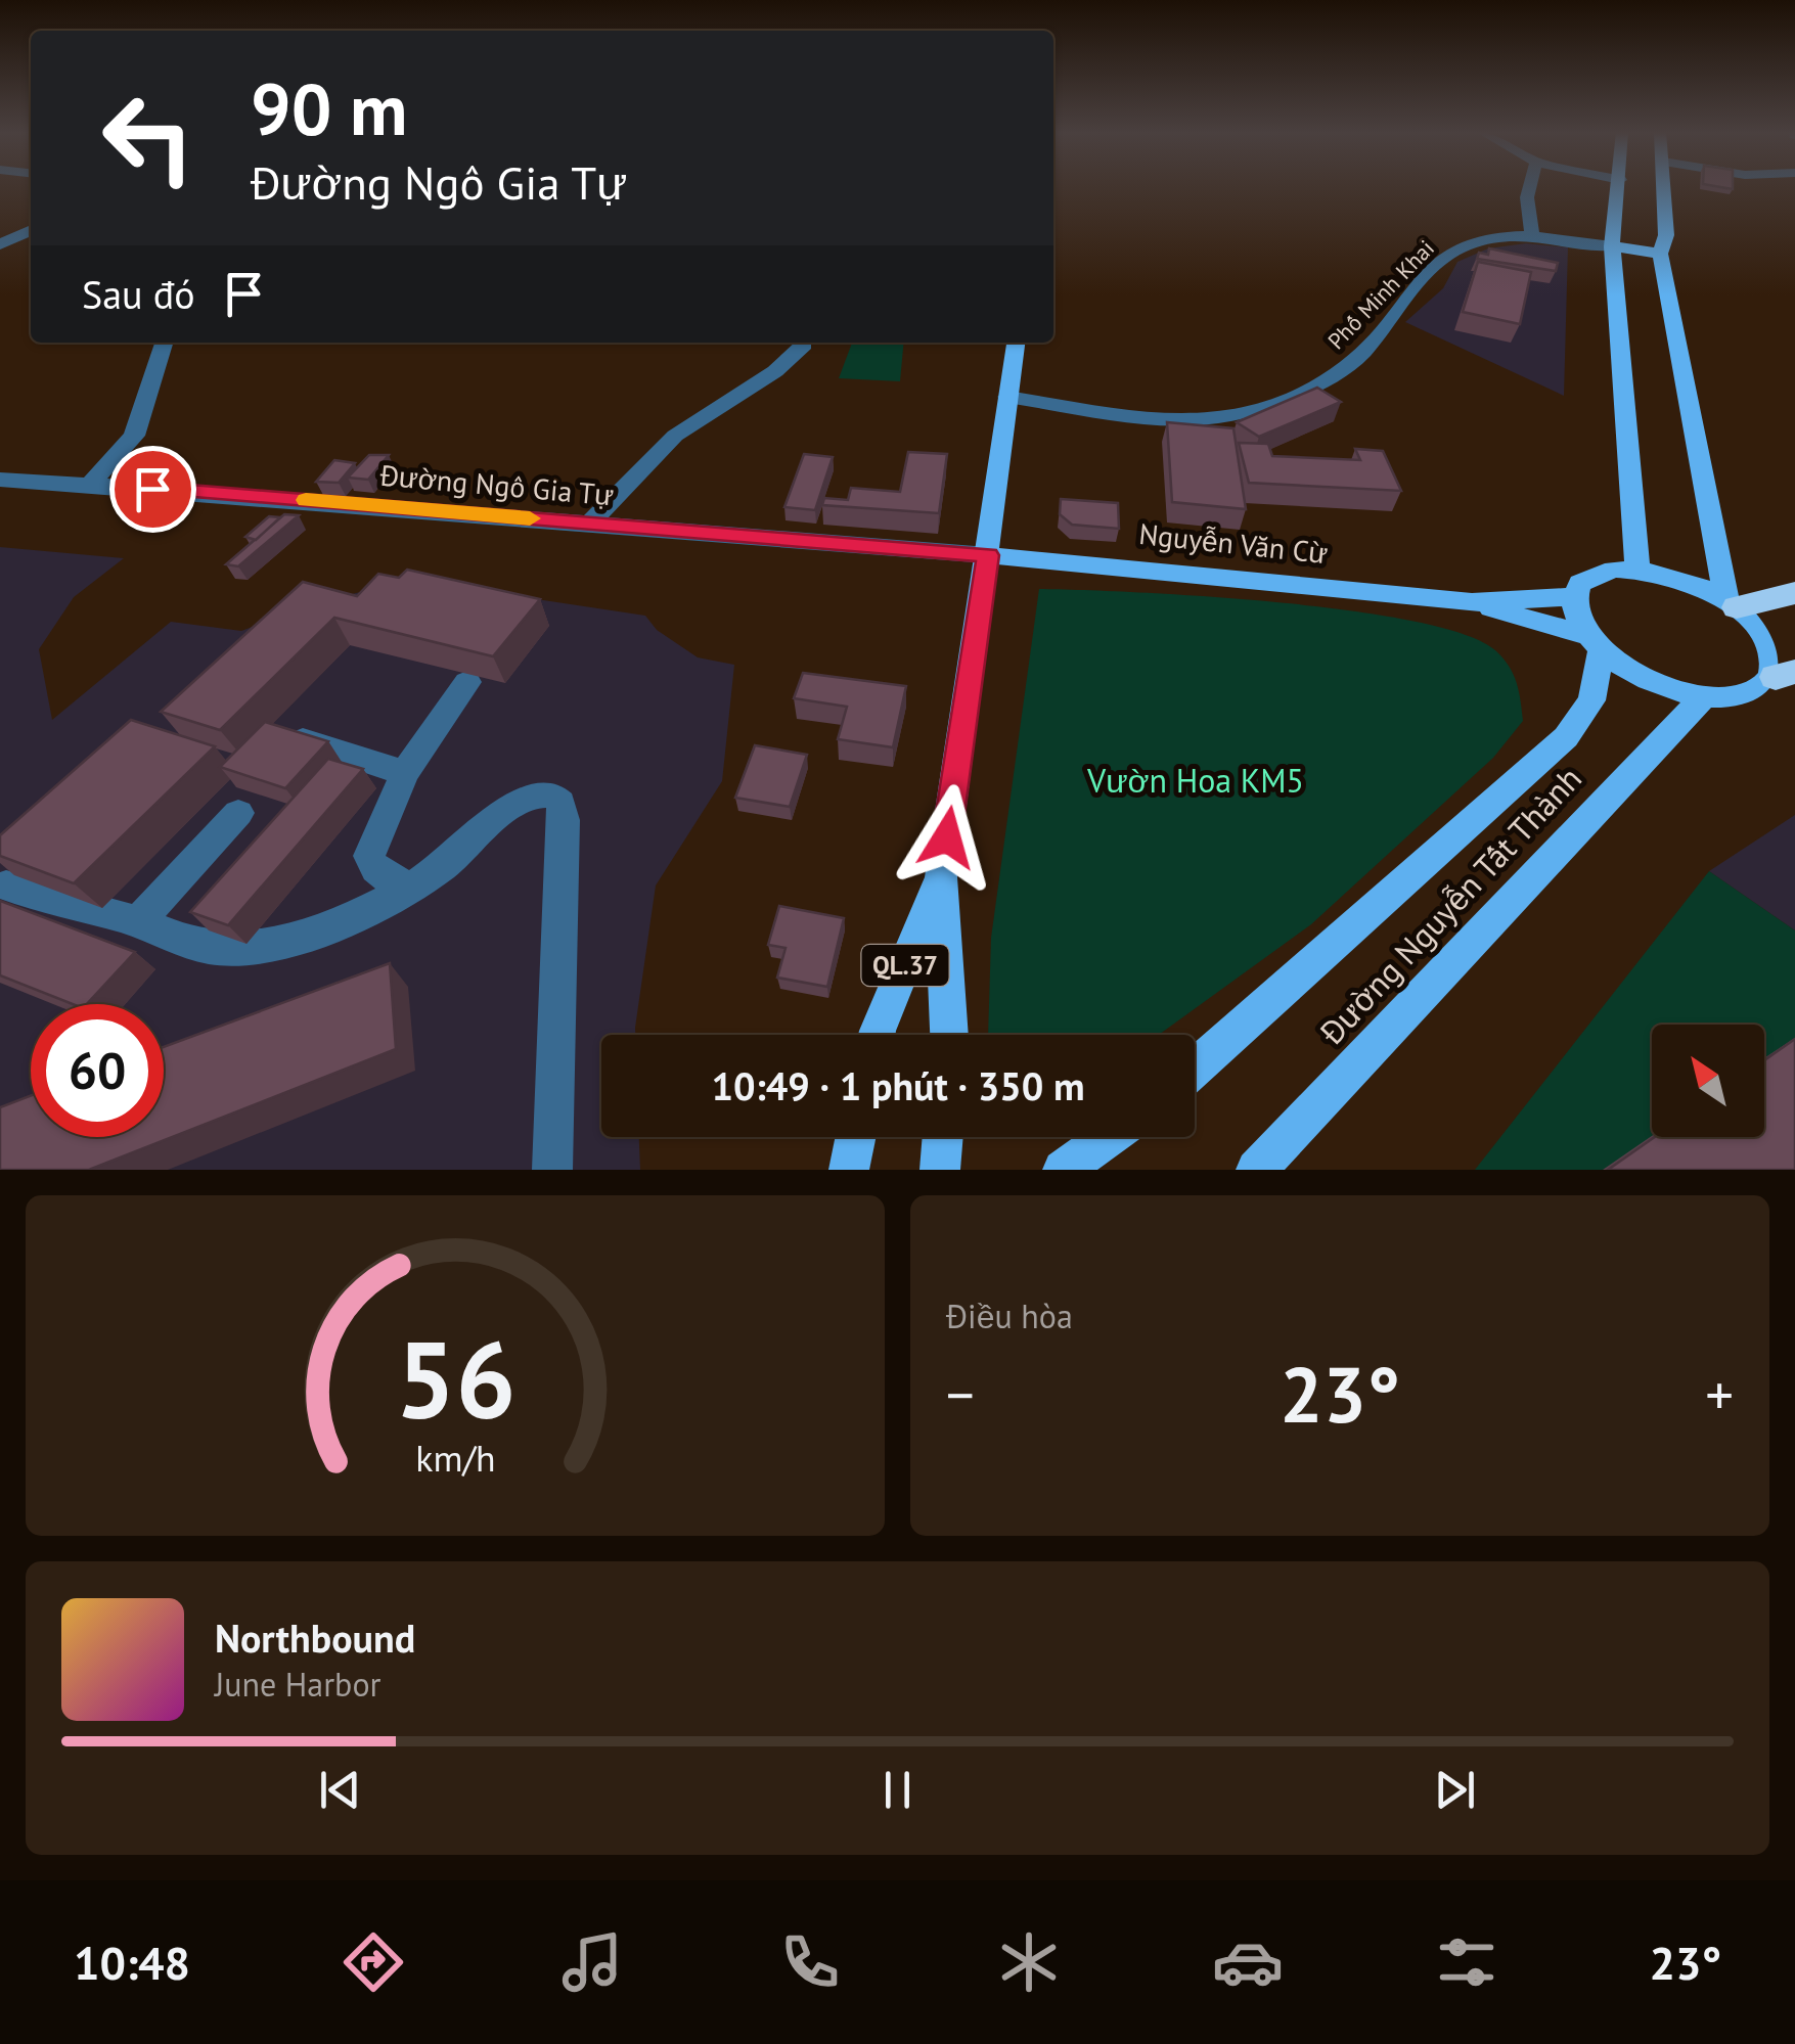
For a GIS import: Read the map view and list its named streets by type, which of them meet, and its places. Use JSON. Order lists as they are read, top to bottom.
{
  "streets": {
    "main road": ["Nguyễn Văn Cừ", "Đường Nguyễn Tất Thành", "QL.37"],
    "street": ["Phố Minh Khai", "Đường Ngô Gia Tự"]
  },
  "crossings": [
    ["Phố Minh Khai", "QL.37"],
    ["Đường Ngô Gia Tự", "Nguyễn Văn Cừ"],
    ["Đường Ngô Gia Tự", "QL.37"],
    ["Nguyễn Văn Cừ", "Đường Nguyễn Tất Thành"],
    ["Nguyễn Văn Cừ", "QL.37"]
  ],
  "parks": ["Vườn Hoa KM5"],
  "north": "top left",
  "page": {
    "turn": ["90 m", "Đường Ngô Gia Tự"],
    "then": "Sau đó",
    "limit": "60",
    "trip": "10:49 · 1 phút · 350 m",
    "tile": "Điều hòa",
    "heat": ["−", "23°", "+"],
    "song": ["Northbound", "June Harbor"],
    "tabs": ["10:48", "23°"],
    "gauge": ["56", "km/h"]
  }
}
